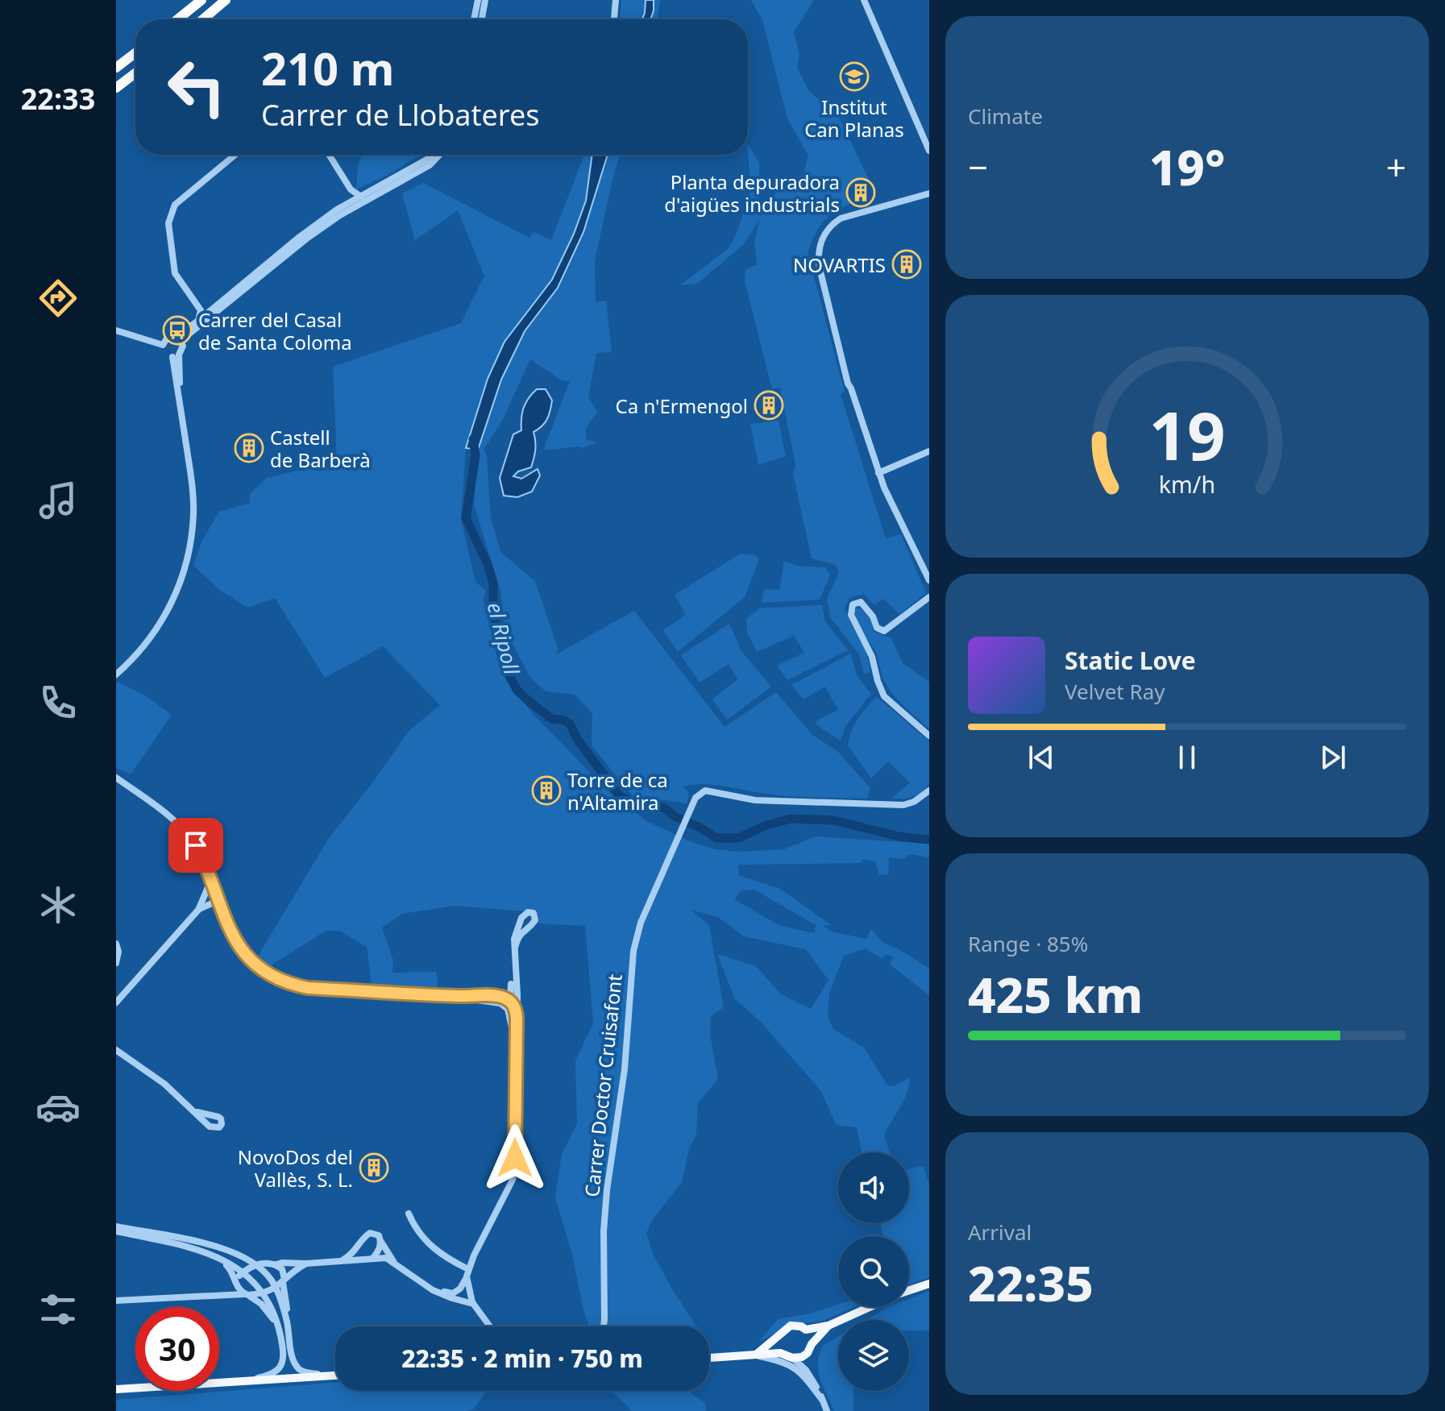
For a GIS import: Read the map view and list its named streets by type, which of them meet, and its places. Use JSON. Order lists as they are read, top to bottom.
{
  "streets": {
    "street": ["Carrer Doctor Cruisafont"]
  },
  "water": ["el Ripoll"],
  "places": {
    "school or university": ["Institut Can Planas"],
    "building": [
      "Planta depuradora d'aigües industrials",
      "NOVARTIS",
      "Ca n'Ermengol",
      "Castell de Barberà",
      "Torre de ca n'Altamira",
      "NovoDos del Vallès, S. L."
    ],
    "bus stop": ["Carrer del Casal de Santa Coloma"]
  },
  "page": {
    "tabs": "22:33",
    "tile": [
      "Climate",
      ["Range · 85%", "425 km"],
      ["Arrival", "22:35"]
    ],
    "turn": ["210 m", "Carrer de Llobateres"],
    "heat": ["−", "19°", "+"],
    "song": ["Static Love", "Velvet Ray"],
    "limit": "30",
    "trip": "22:35 · 2 min · 750 m",
    "gauge": ["19", "km/h"]
  }
}
